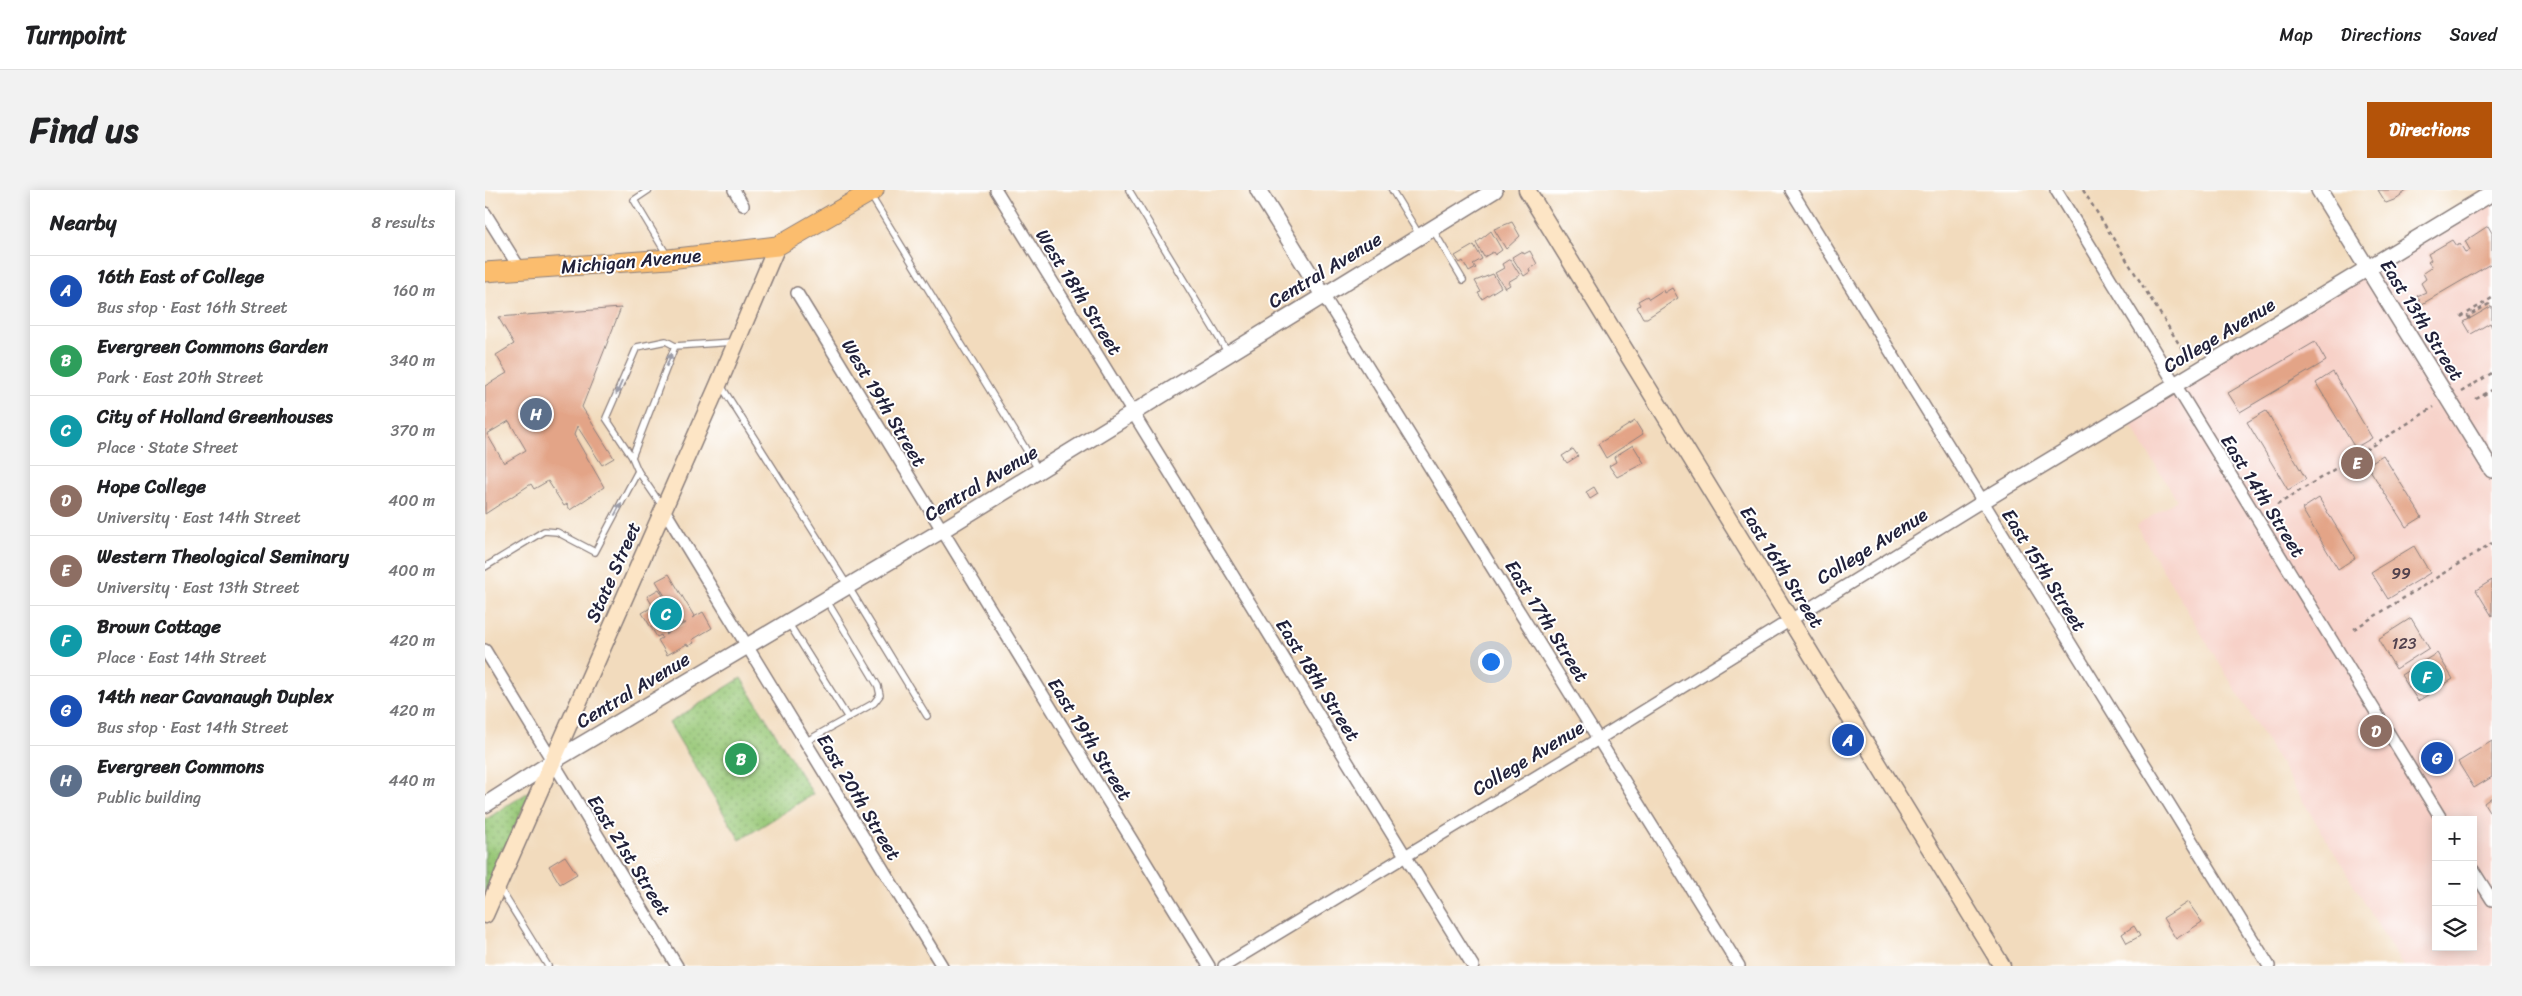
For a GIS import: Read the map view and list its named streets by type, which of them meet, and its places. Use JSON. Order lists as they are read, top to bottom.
{
  "streets": {
    "main road": ["Michigan Avenue", "East 16th Street", "State Street"],
    "street": [
      "Central Avenue",
      "West 18th Street",
      "East 13th Street",
      "College Avenue",
      "West 19th Street",
      "East 14th Street",
      "East 15th Street",
      "East 17th Street",
      "East 18th Street",
      "East 19th Street",
      "East 20th Street",
      "East 21st Street"
    ]
  },
  "crossings": [
    ["Michigan Avenue", "State Street"],
    ["Central Avenue", "West 18th Street"],
    ["Central Avenue", "West 19th Street"],
    ["Central Avenue", "State Street"],
    ["Central Avenue", "East 17th Street"],
    ["Central Avenue", "East 18th Street"],
    ["Central Avenue", "East 19th Street"],
    ["Central Avenue", "East 20th Street"],
    ["Central Avenue", "East 21st Street"],
    ["West 18th Street", "East 18th Street"],
    ["East 13th Street", "College Avenue"],
    ["College Avenue", "East 14th Street"],
    ["College Avenue", "East 16th Street"],
    ["College Avenue", "East 15th Street"],
    ["College Avenue", "East 17th Street"],
    ["College Avenue", "East 18th Street"],
    ["West 19th Street", "East 19th Street"],
    ["State Street", "East 20th Street"],
    ["State Street", "East 21st Street"]
  ],
  "house_numbers": ["99", "123"],
  "page": {
    "header": "Turnpoint",
    "nav": ["Map", "Directions", "Saved"],
    "title": "Find us",
    "buttons": "Directions",
    "heading": ["Nearby", "8 results"],
    "list": [
      {
        "mark": "A",
        "name": "16th East of College",
        "note": "Bus stop · East 16th Street",
        "value": "160 m"
      },
      {
        "mark": "B",
        "name": "Evergreen Commons Garden",
        "note": "Park · East 20th Street",
        "value": "340 m"
      },
      {
        "mark": "C",
        "name": "City of Holland Greenhouses",
        "note": "Place · State Street",
        "value": "370 m"
      },
      {
        "mark": "D",
        "name": "Hope College",
        "note": "University · East 14th Street",
        "value": "400 m"
      },
      {
        "mark": "E",
        "name": "Western Theological Seminary",
        "note": "University · East 13th Street",
        "value": "400 m"
      },
      {
        "mark": "F",
        "name": "Brown Cottage",
        "note": "Place · East 14th Street",
        "value": "420 m"
      },
      {
        "mark": "G",
        "name": "14th near Cavanaugh Duplex",
        "note": "Bus stop · East 14th Street",
        "value": "420 m"
      },
      {
        "mark": "H",
        "name": "Evergreen Commons",
        "note": "Public building",
        "value": "440 m"
      }
    ],
    "pins": [
      "H",
      "E",
      "C",
      "F",
      "D",
      "A",
      "G",
      "B"
    ],
    "map_buttons": ["+", "−"]
  }
}
